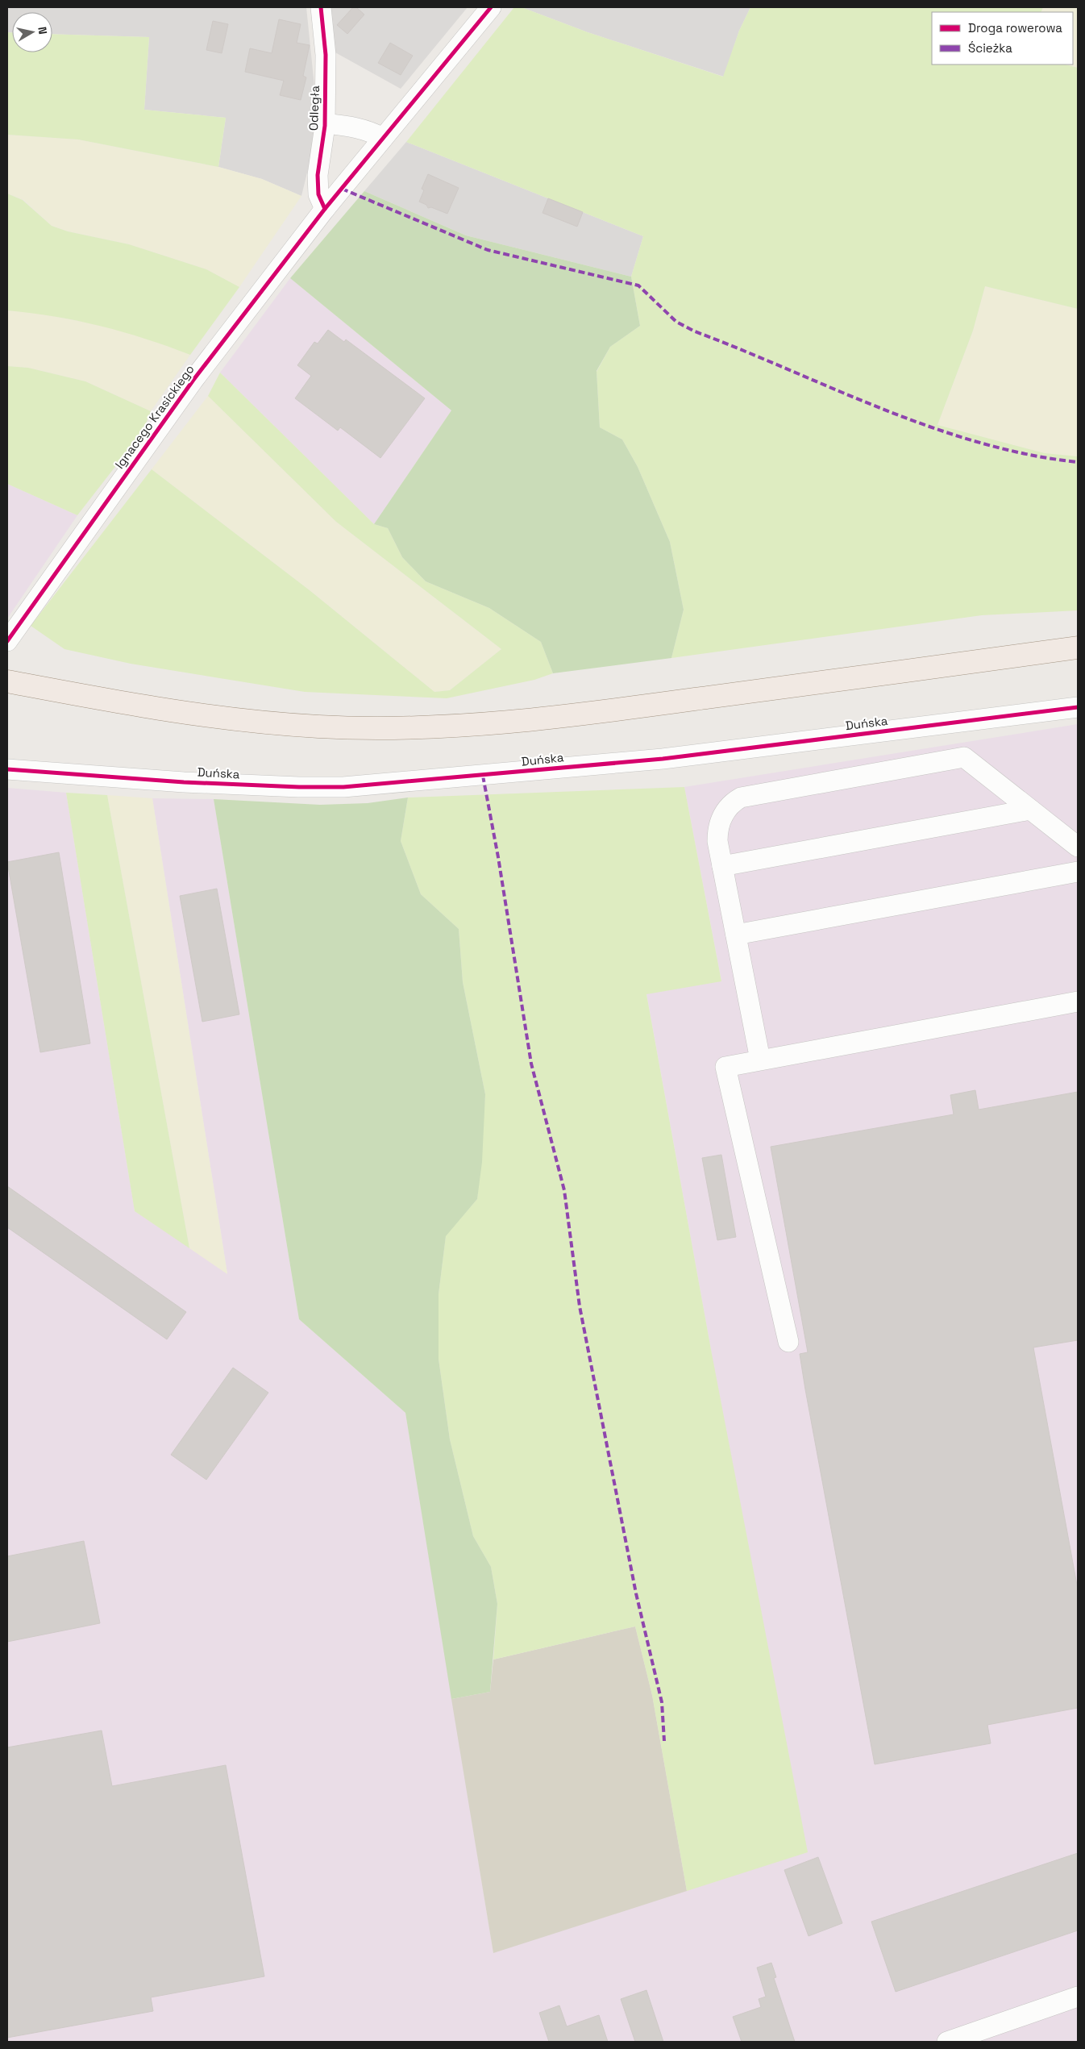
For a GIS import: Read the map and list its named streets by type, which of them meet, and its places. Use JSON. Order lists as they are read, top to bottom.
{
  "streets": {
    "street": ["Odległa", "Ignacego Krasickiego", "Duńska"]
  },
  "crossings": [
    ["Odległa", "Ignacego Krasickiego"]
  ],
  "legend": ["Droga rowerowa", "Ścieżka"],
  "north": "right"
}
